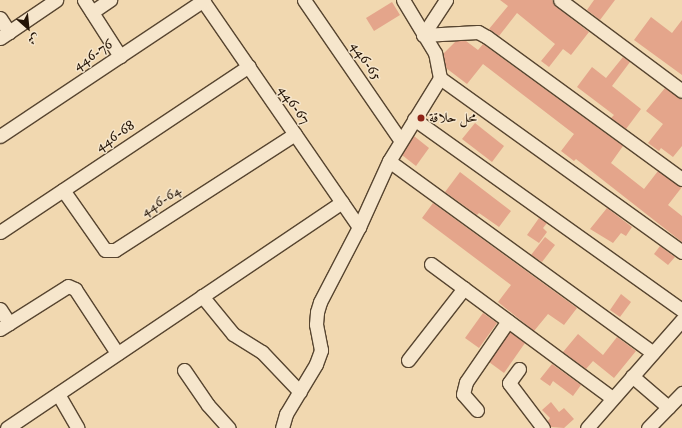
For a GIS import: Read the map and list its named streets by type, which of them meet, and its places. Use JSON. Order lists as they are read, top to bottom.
{
  "streets": {
    "street": [
      "446-76",
      "446-65",
      "446-67",
      "446-68",
      "446-64"
    ]
  },
  "crossings": [
    ["446-76", "446-67"],
    ["446-67", "446-68"],
    ["446-67", "446-64"],
    ["446-68", "446-64"]
  ],
  "places": ["محل حلاقة"],
  "north": "bottom right"
}
